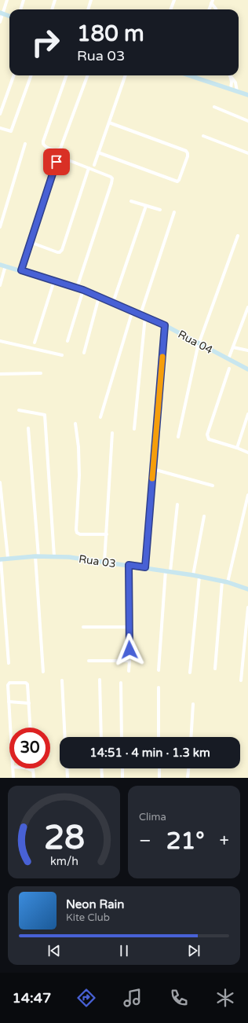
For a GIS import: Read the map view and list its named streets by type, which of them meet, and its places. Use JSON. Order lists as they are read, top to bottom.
{
  "streets": {
    "street": ["Rua 04", "Rua 03"]
  },
  "page": {
    "turn": ["180 m", "Rua 03"],
    "limit": "30",
    "trip": "14:51 · 4 min · 1.3 km",
    "tile": "Clima",
    "heat": ["−", "21°", "+"],
    "song": ["Neon Rain", "Kite Club"],
    "tabs": "14:47",
    "gauge": ["28", "km/h"]
  }
}
